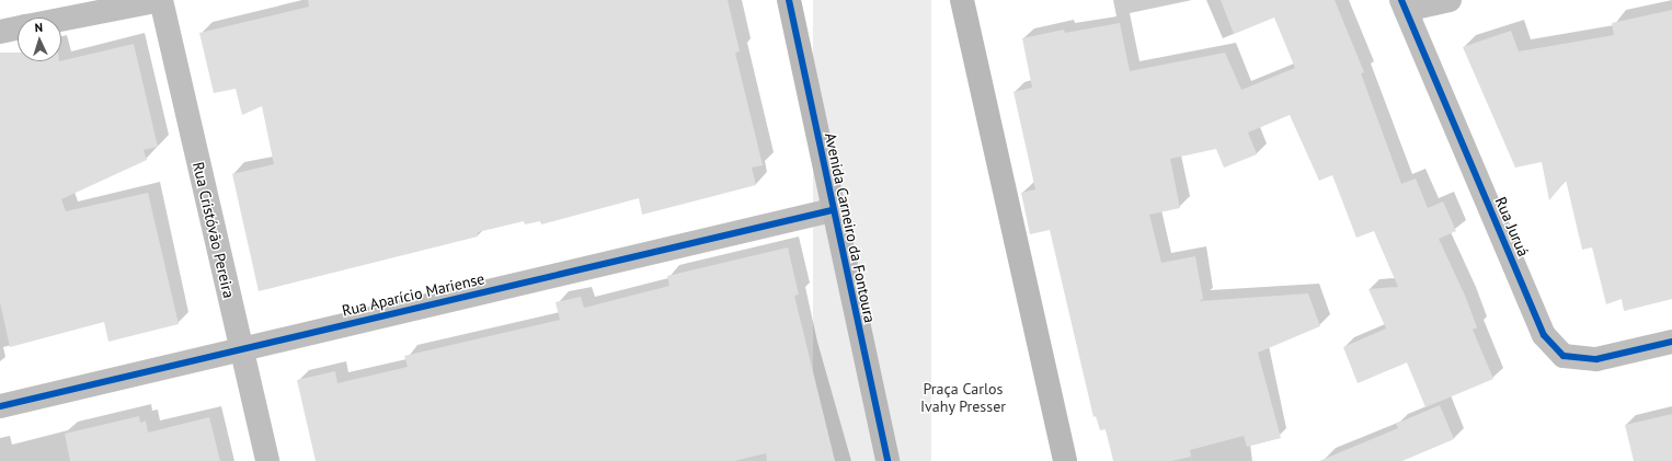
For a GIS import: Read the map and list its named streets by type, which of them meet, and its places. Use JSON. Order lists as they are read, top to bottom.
{
  "streets": {
    "main road": ["Avenida Carneiro da Fontoura"],
    "street": ["Rua Juruá", "Rua Cristóvão Pereira", "Rua Aparício Mariense"]
  },
  "crossings": [
    ["Avenida Carneiro da Fontoura", "Rua Aparício Mariense"],
    ["Rua Cristóvão Pereira", "Rua Aparício Mariense"]
  ],
  "parks": ["Praça Carlos Ivahy Presser"],
  "north": "top"
}
